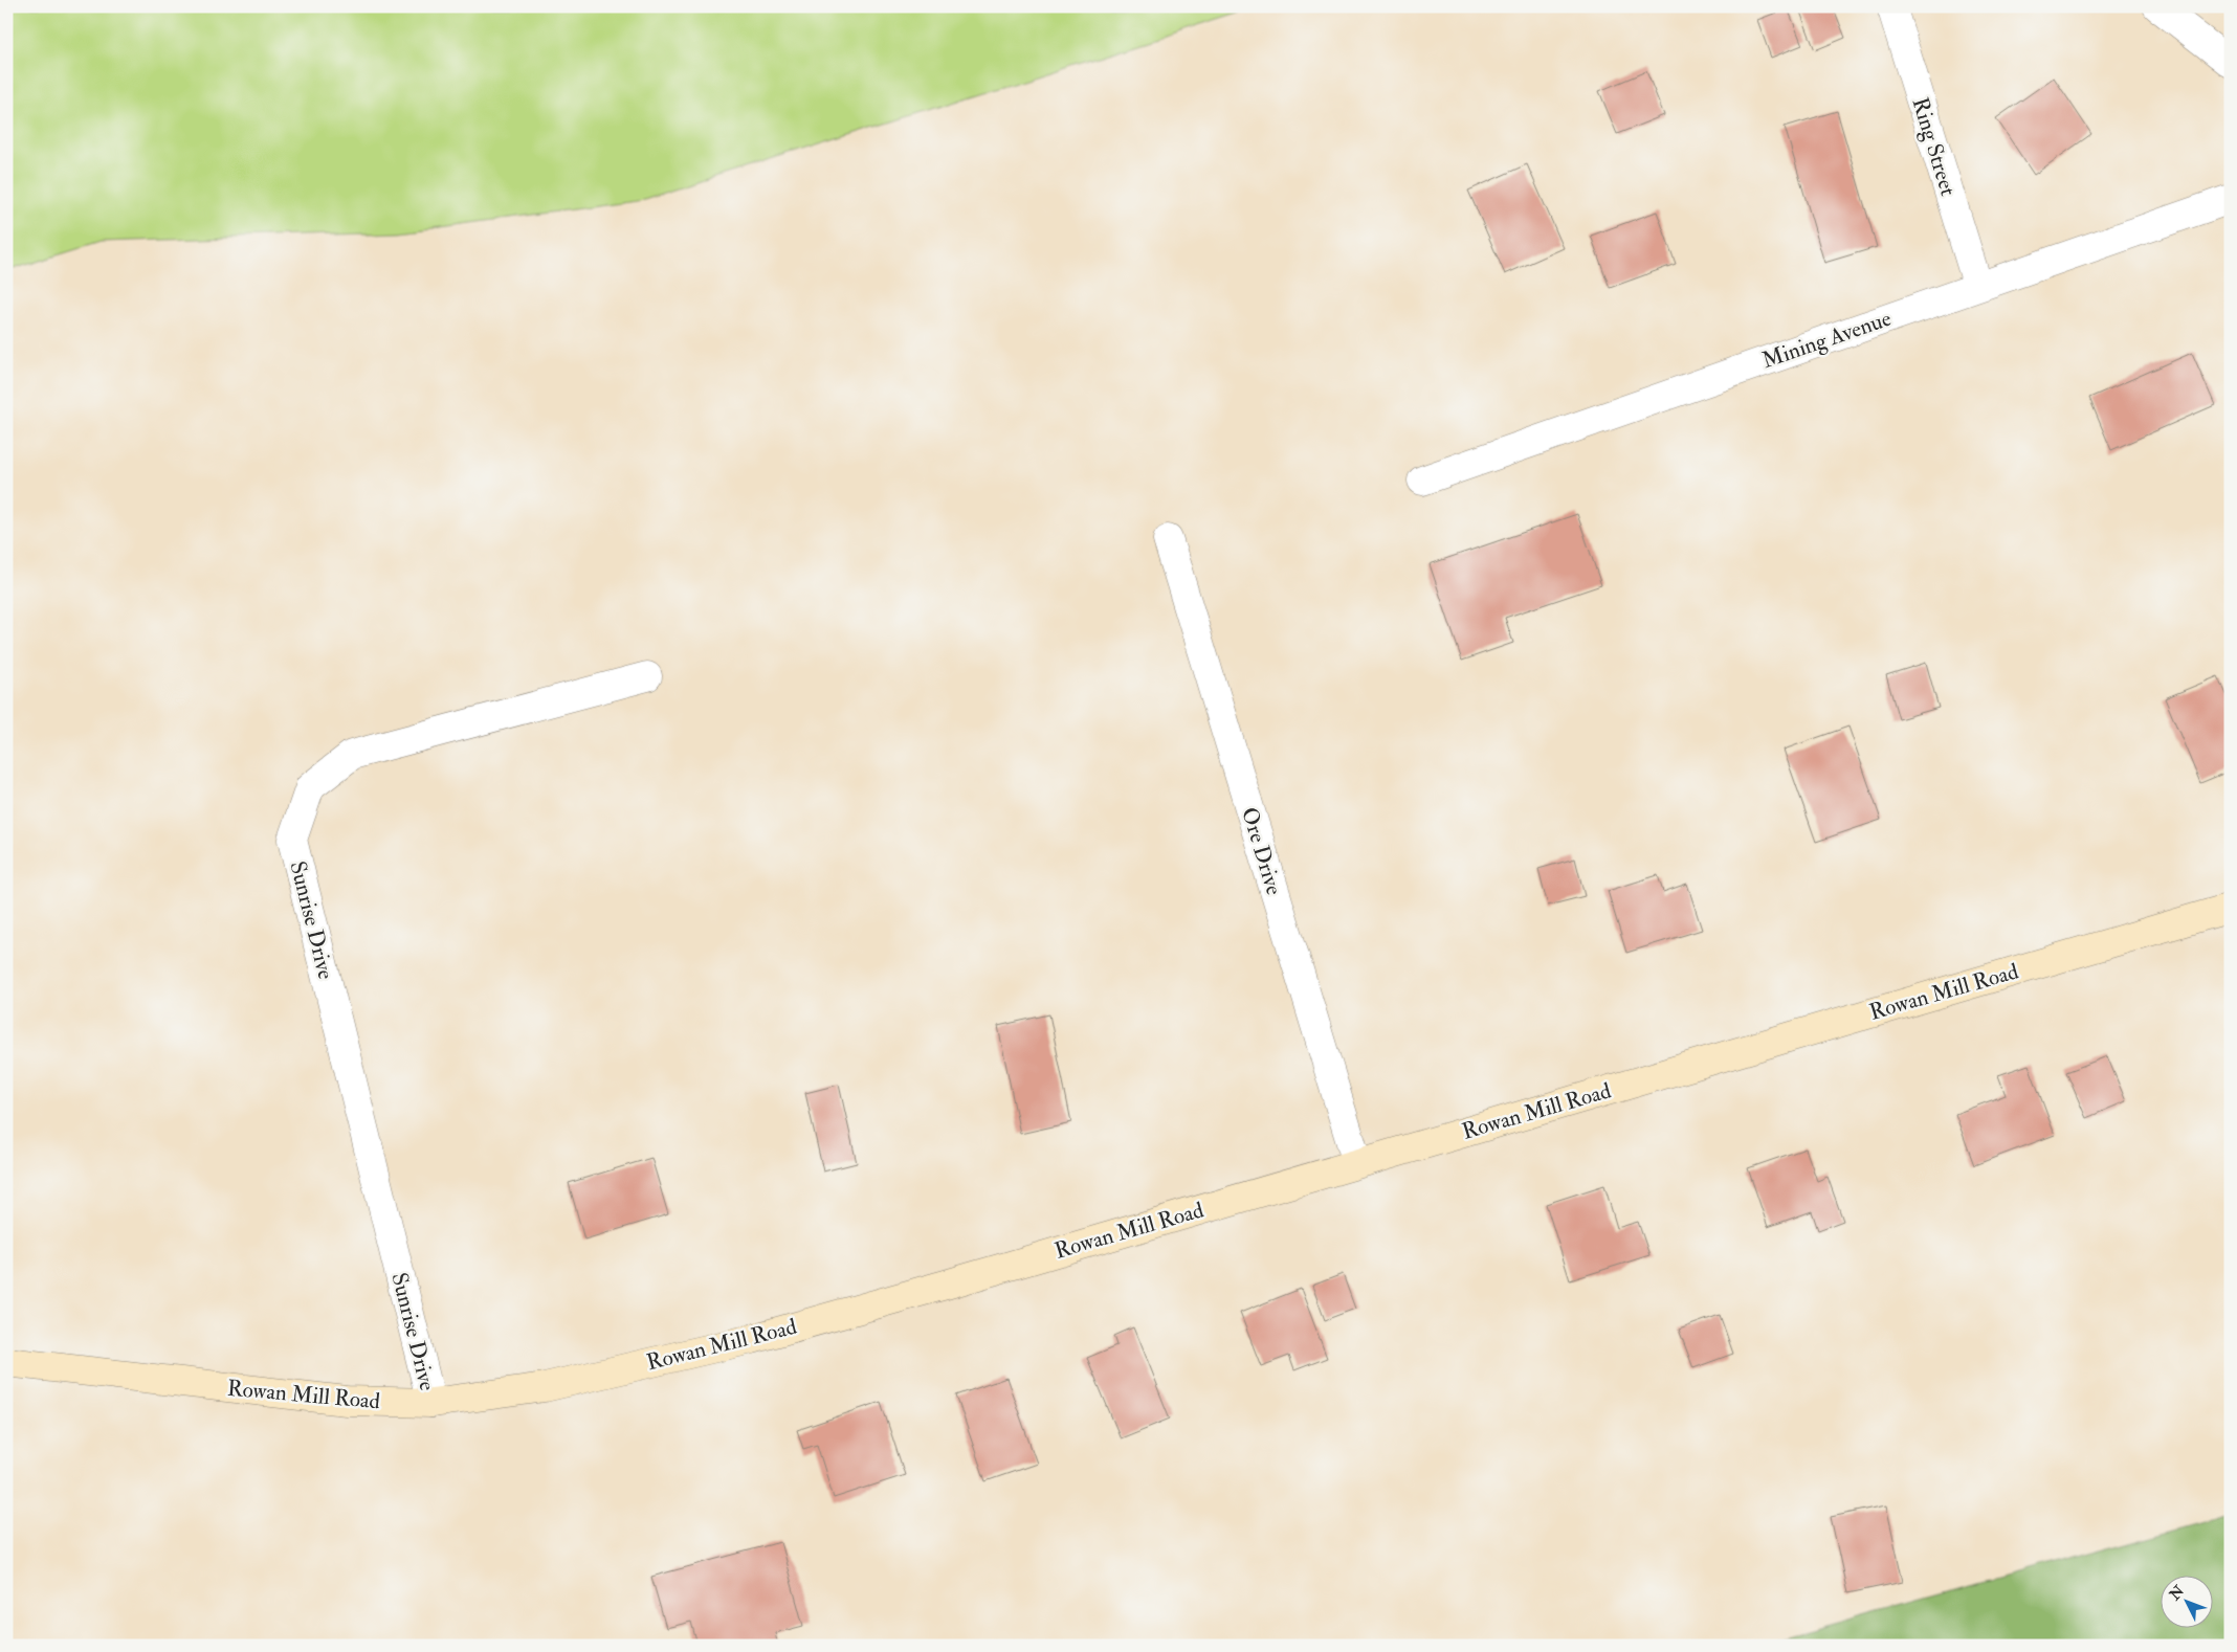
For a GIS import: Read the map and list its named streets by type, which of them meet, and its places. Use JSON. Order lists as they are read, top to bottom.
{
  "streets": {
    "street": [
      "Ring Street",
      "Mining Avenue",
      "Ore Drive",
      "Sunrise Drive",
      "Rowan Mill Road"
    ]
  },
  "crossings": [
    ["Ring Street", "Mining Avenue"],
    ["Ore Drive", "Rowan Mill Road"],
    ["Sunrise Drive", "Rowan Mill Road"]
  ],
  "north": "top left"
}
